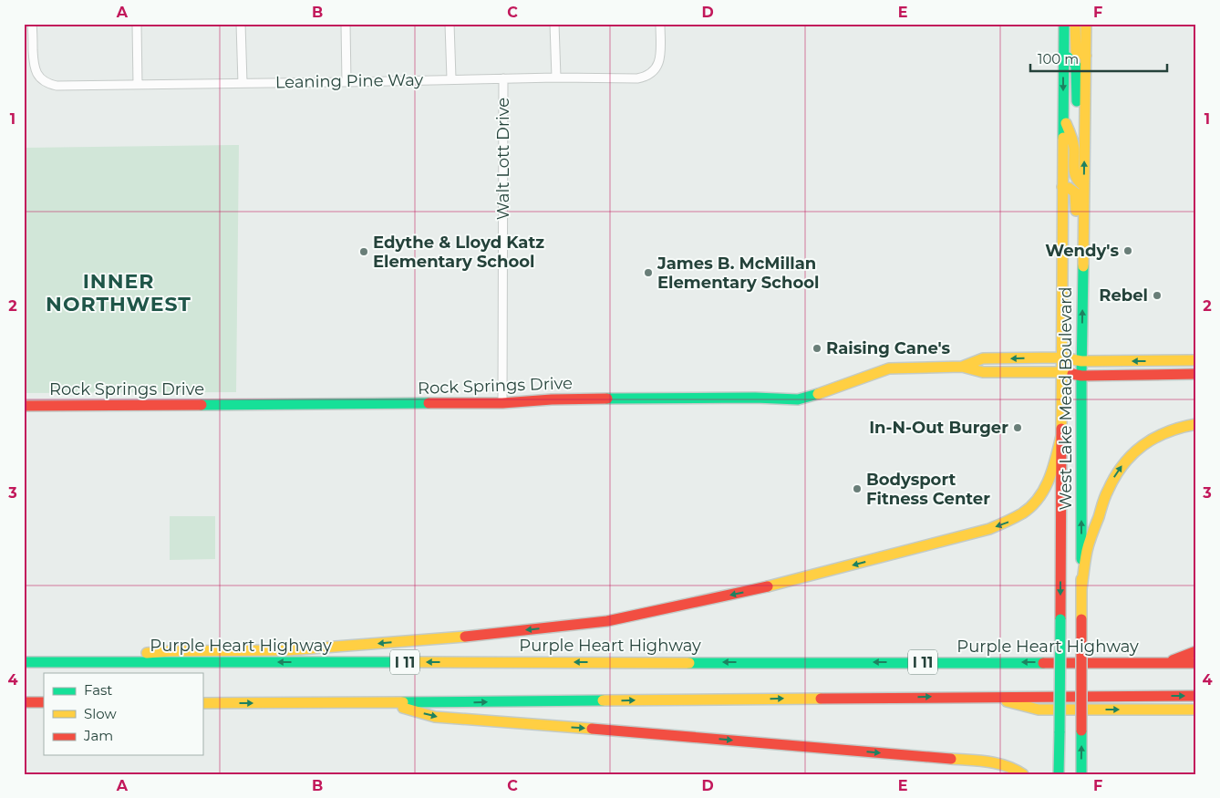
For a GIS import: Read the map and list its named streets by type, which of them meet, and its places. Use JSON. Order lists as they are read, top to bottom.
{
  "streets": {
    "main road": [
      "Rock Springs Drive",
      "West Lake Mead Boulevard",
      "Purple Heart Highway",
      "I 11"
    ],
    "street": ["Leaning Pine Way", "Walt Lott Drive"]
  },
  "crossings": [
    ["Leaning Pine Way", "Walt Lott Drive"],
    ["Walt Lott Drive", "Rock Springs Drive"],
    ["Rock Springs Drive", "West Lake Mead Boulevard"]
  ],
  "districts": ["INNER NORTHWEST"],
  "places": [
    "Wendy's",
    "Edythe & Lloyd Katz Elementary School",
    "James B. McMillan Elementary School",
    "Rebel",
    "Raising Cane's",
    "In-N-Out Burger",
    "Bodysport Fitness Center"
  ],
  "legend": ["Fast", "Slow", "Jam"],
  "scale_bar": "100 m",
  "grid": {
    "columns": [
      "A",
      "B",
      "C",
      "D",
      "E",
      "F"
    ],
    "rows": [
      "1",
      "2",
      "3",
      "4"
    ]
  }
}
